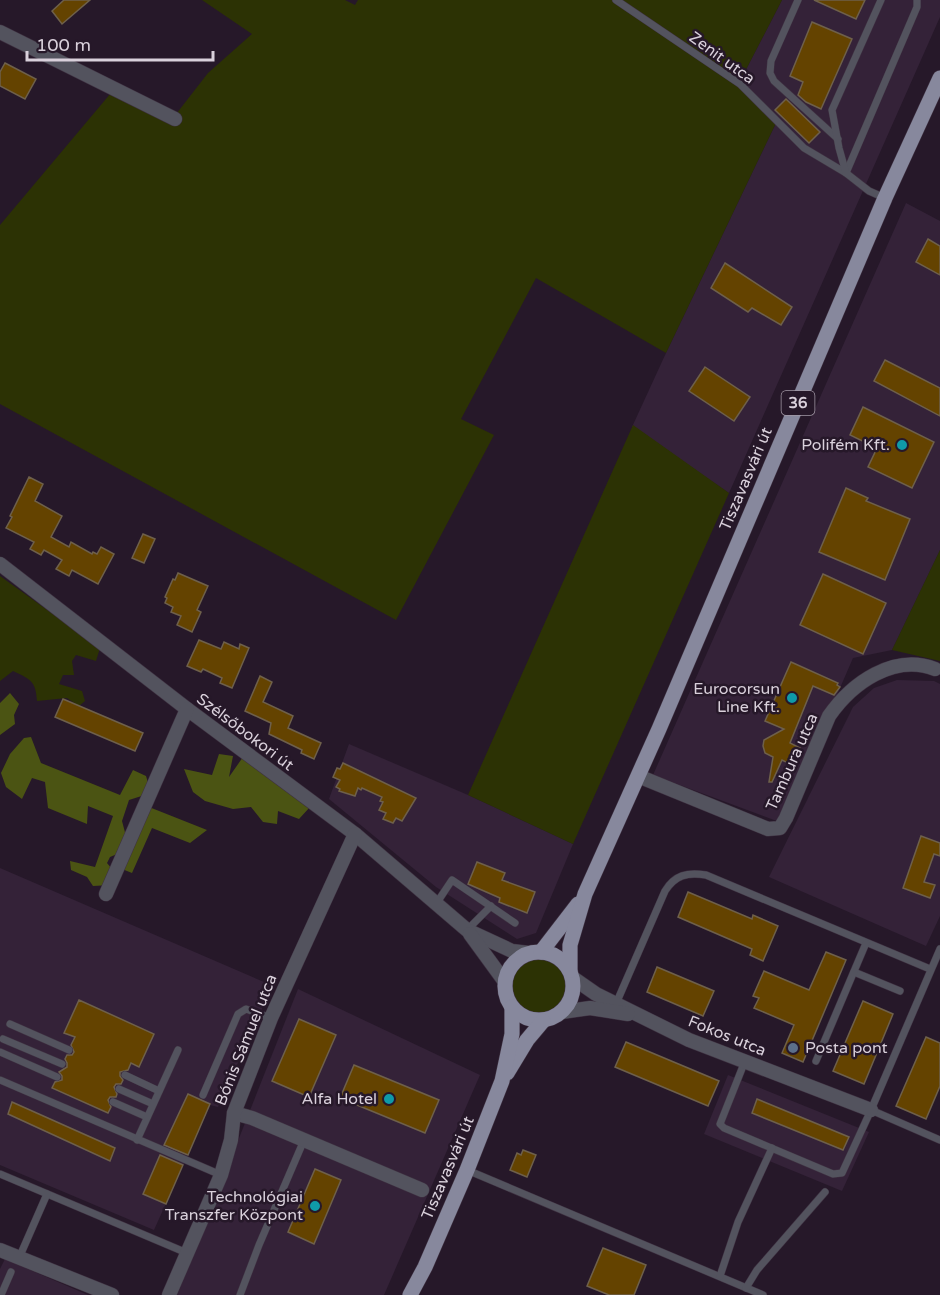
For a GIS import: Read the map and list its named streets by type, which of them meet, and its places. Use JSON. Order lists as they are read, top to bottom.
{
  "streets": {
    "main road": ["36", "Tiszavasvári út"],
    "street": [
      "Szélsőbokori út",
      "Tambura utca",
      "Fokos utca",
      "Bónis Sámuel utca"
    ],
    "lane": ["Zenit utca"]
  },
  "crossings": [
    ["Zenit utca", "Tiszavasvári út"],
    ["36", "Tiszavasvári út"],
    ["36", "Fokos utca"],
    ["Tiszavasvári út", "Tambura utca"],
    ["Szélsőbokori út", "Bónis Sámuel utca"]
  ],
  "places": [
    "Polifém Kft.",
    "Eurocorsun Line Kft.",
    "Posta pont",
    "Alfa Hotel",
    "Technológiai Transzfer Központ"
  ],
  "scale_bar": "100 m"
}
